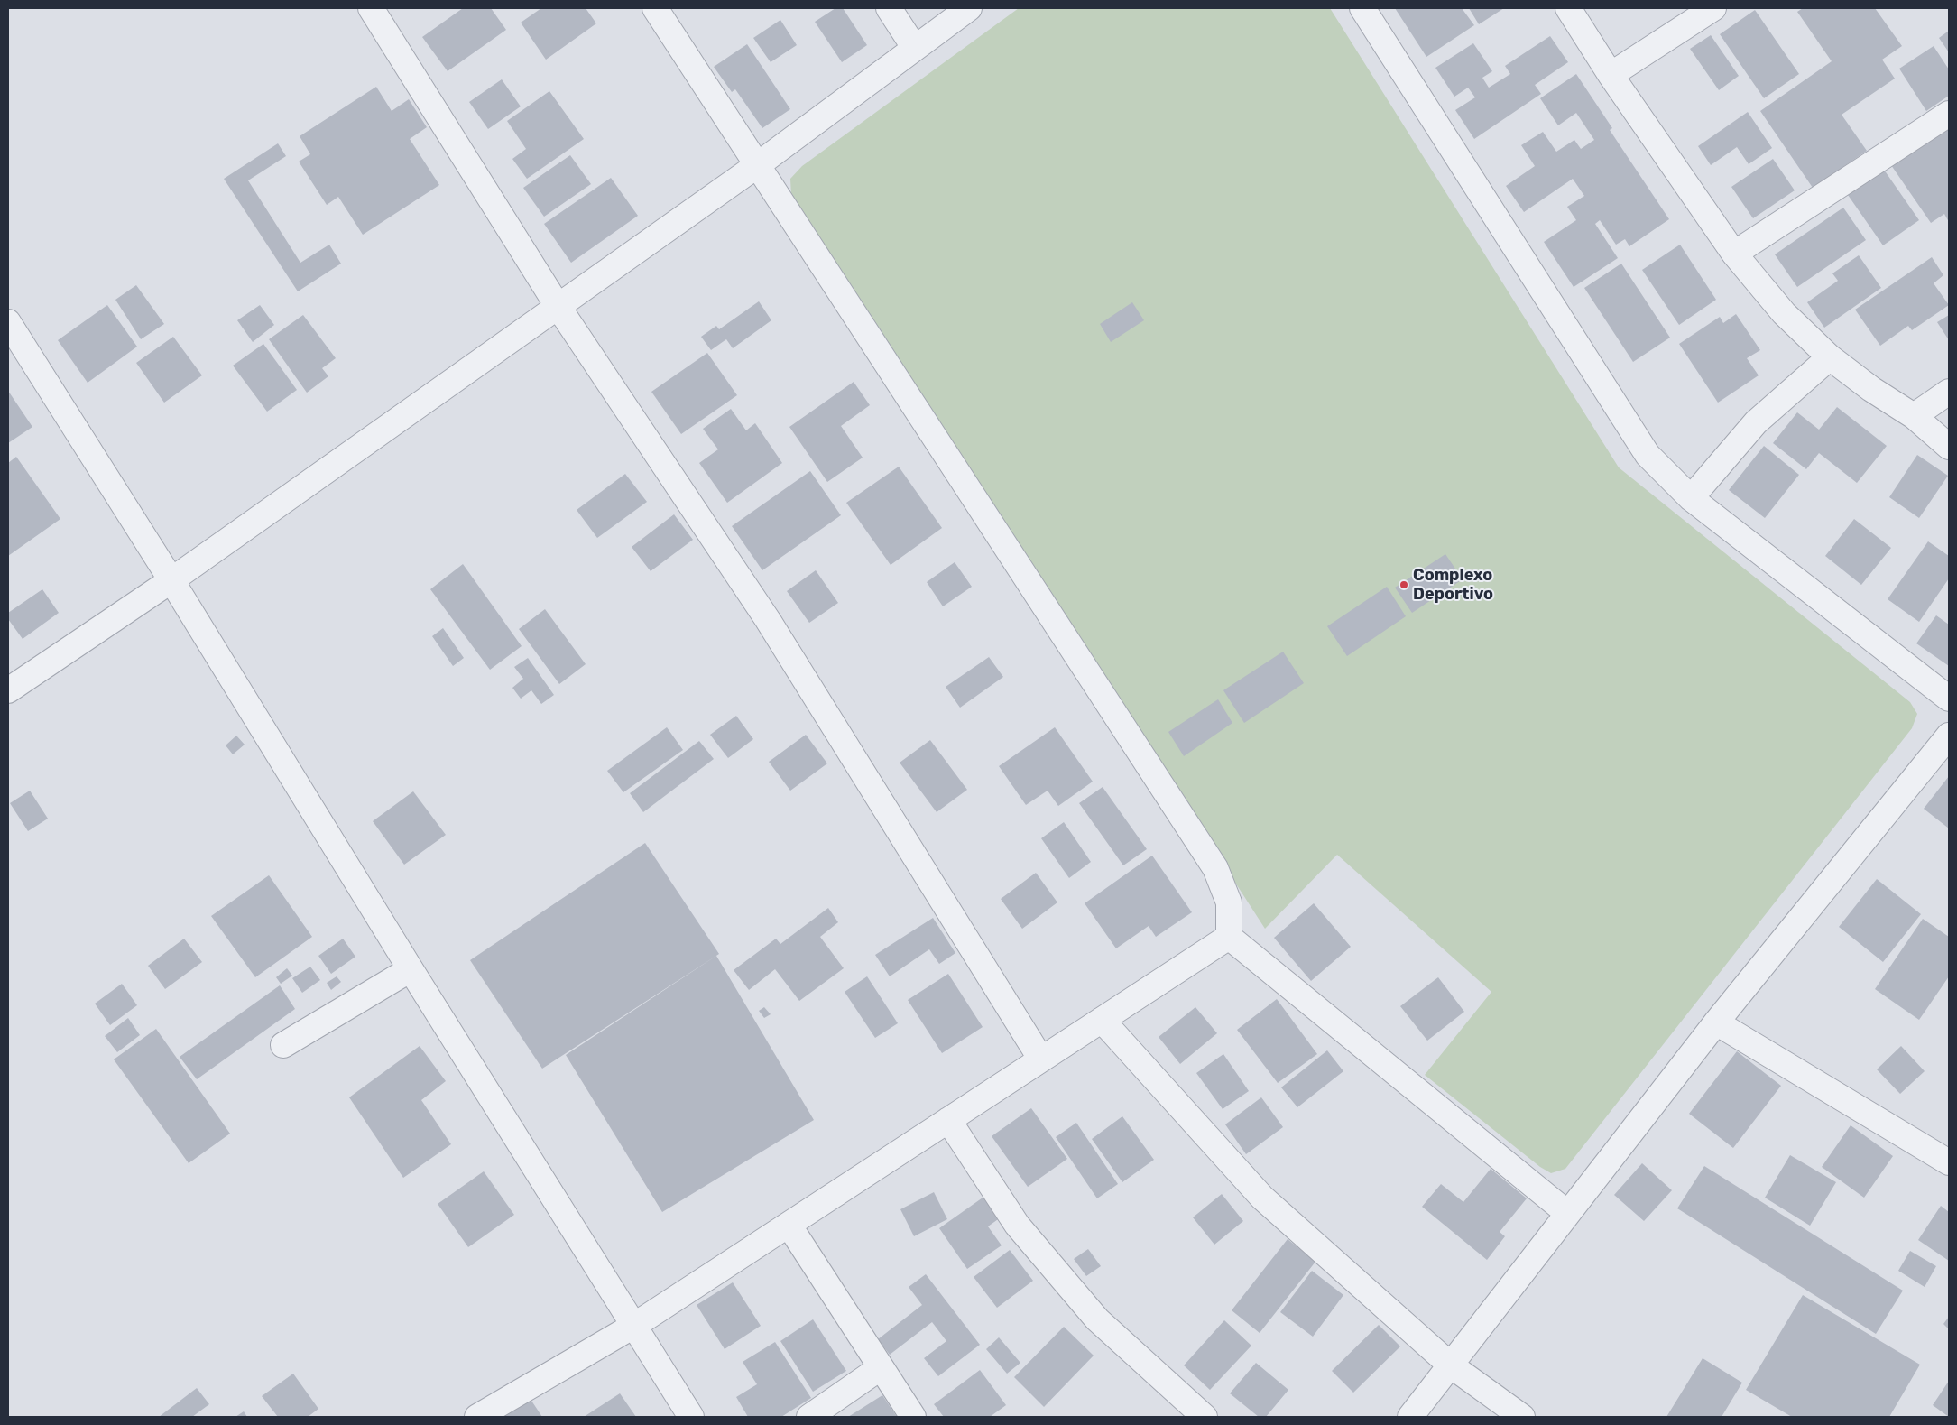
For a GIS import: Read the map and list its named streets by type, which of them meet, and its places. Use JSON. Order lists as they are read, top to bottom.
{
  "places": ["Complexo Deportivo"]
}
